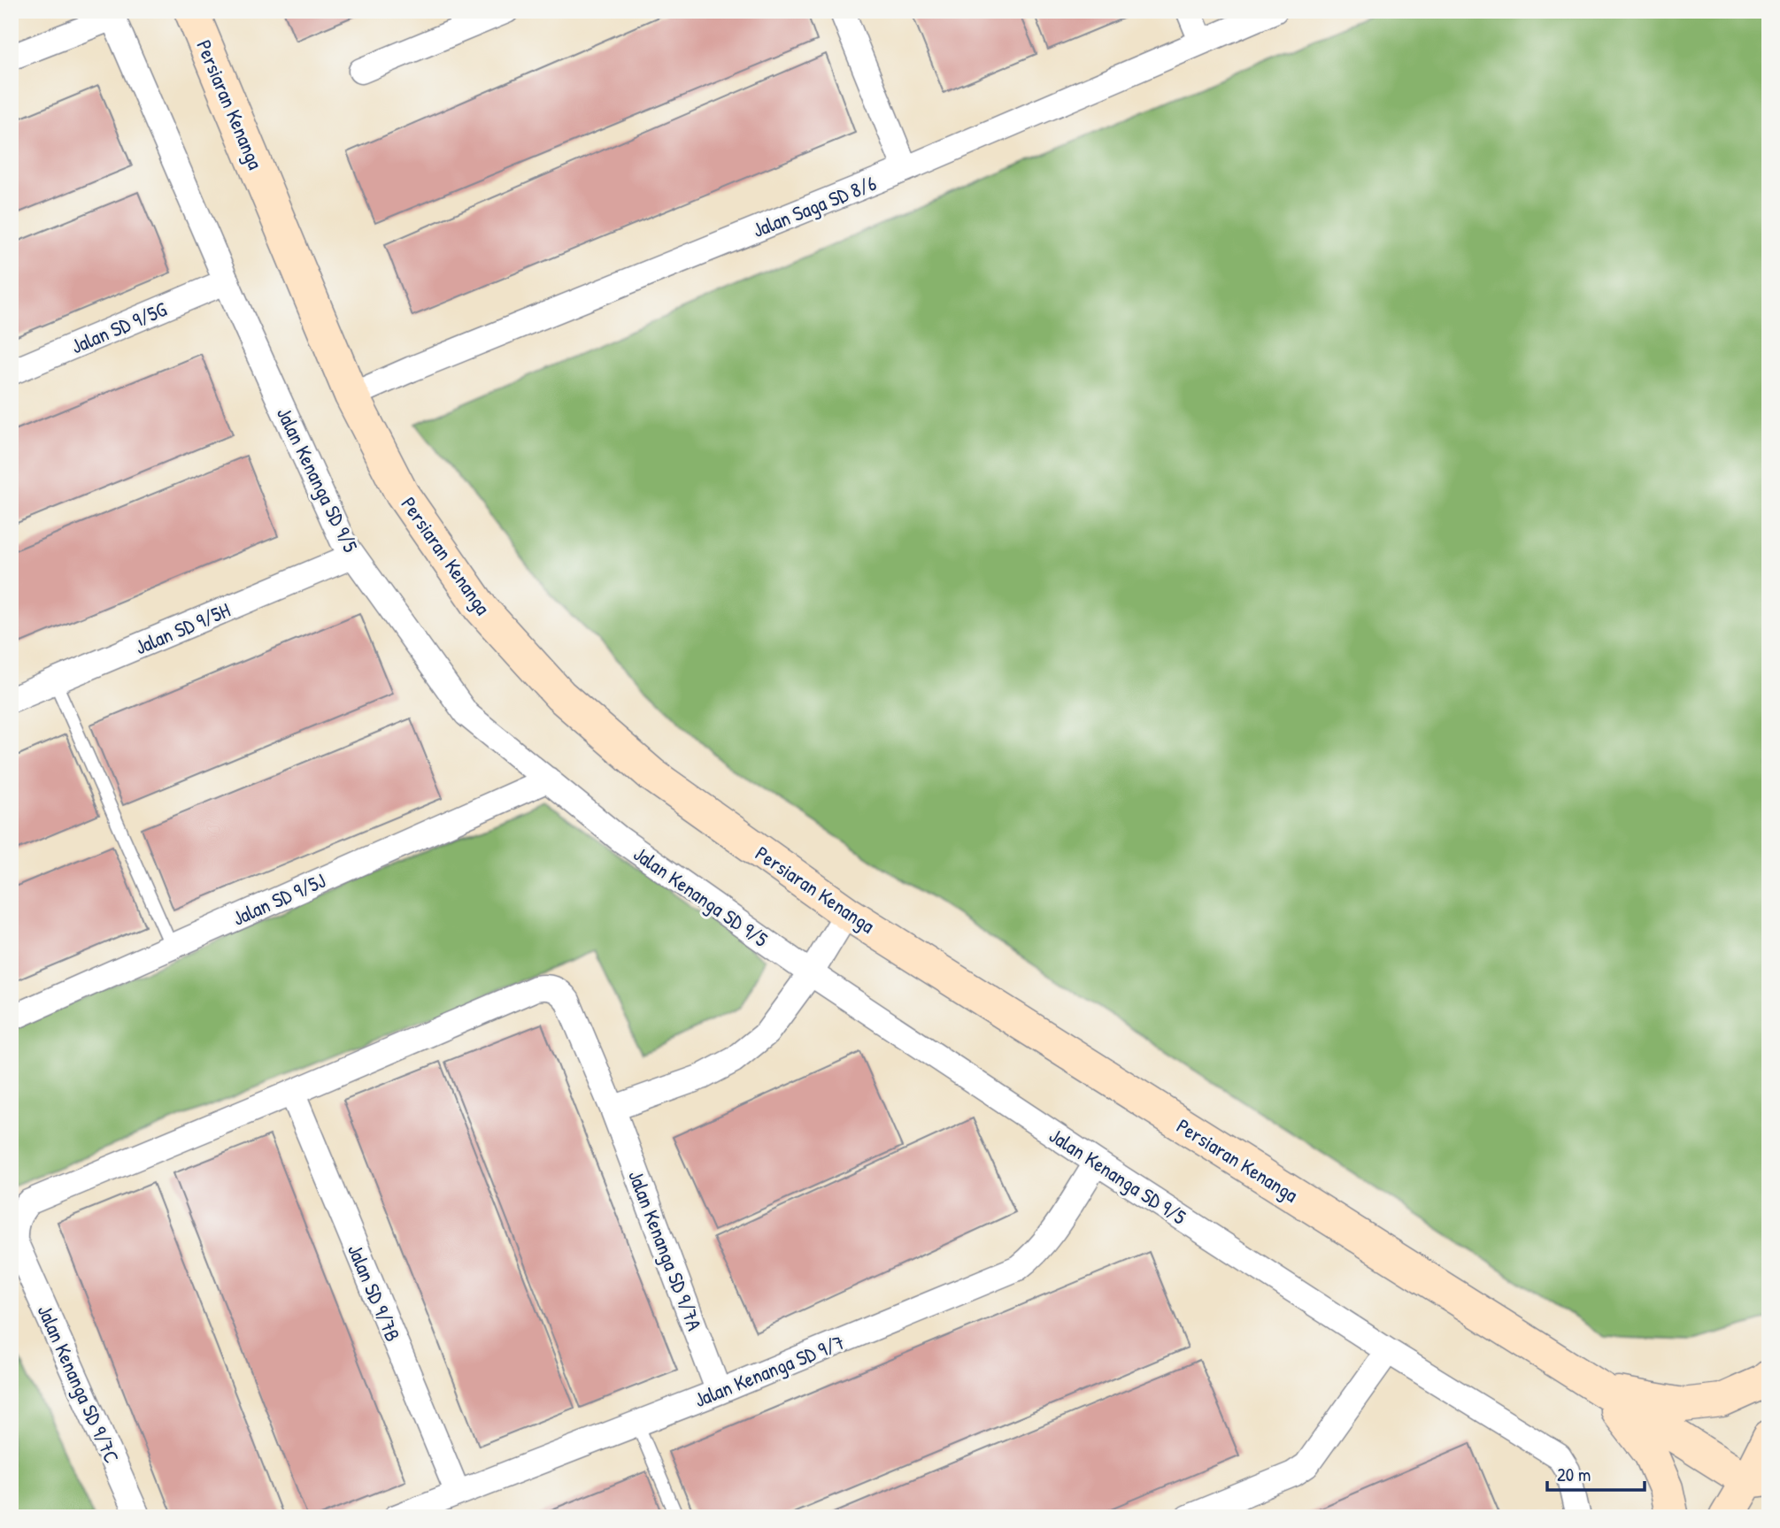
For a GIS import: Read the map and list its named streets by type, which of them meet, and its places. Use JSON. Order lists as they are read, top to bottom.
{
  "streets": {
    "street": [
      "Persiaran Kenanga",
      "Jalan Saga SD 8/6",
      "Jalan SD 9/5G",
      "Jalan Kenanga SD 9/5",
      "Jalan SD 9/5H",
      "Jalan SD 9/5J",
      "Jalan Kenanga SD 9/7A",
      "Jalan SD 9/7B",
      "Jalan Kenanga SD 9/7",
      "Jalan Kenanga SD 9/7C"
    ]
  },
  "crossings": [
    ["Persiaran Kenanga", "Jalan Saga SD 8/6"],
    ["Jalan SD 9/5G", "Jalan Kenanga SD 9/5"],
    ["Jalan Kenanga SD 9/5", "Jalan SD 9/5H"],
    ["Jalan Kenanga SD 9/5", "Jalan SD 9/5J"],
    ["Jalan Kenanga SD 9/5", "Jalan Kenanga SD 9/7"],
    ["Jalan Kenanga SD 9/7A", "Jalan SD 9/7B"],
    ["Jalan Kenanga SD 9/7A", "Jalan Kenanga SD 9/7"],
    ["Jalan Kenanga SD 9/7A", "Jalan Kenanga SD 9/7C"],
    ["Jalan SD 9/7B", "Jalan Kenanga SD 9/7"],
    ["Jalan SD 9/7B", "Jalan Kenanga SD 9/7C"]
  ],
  "scale_bar": "20 m"
}
